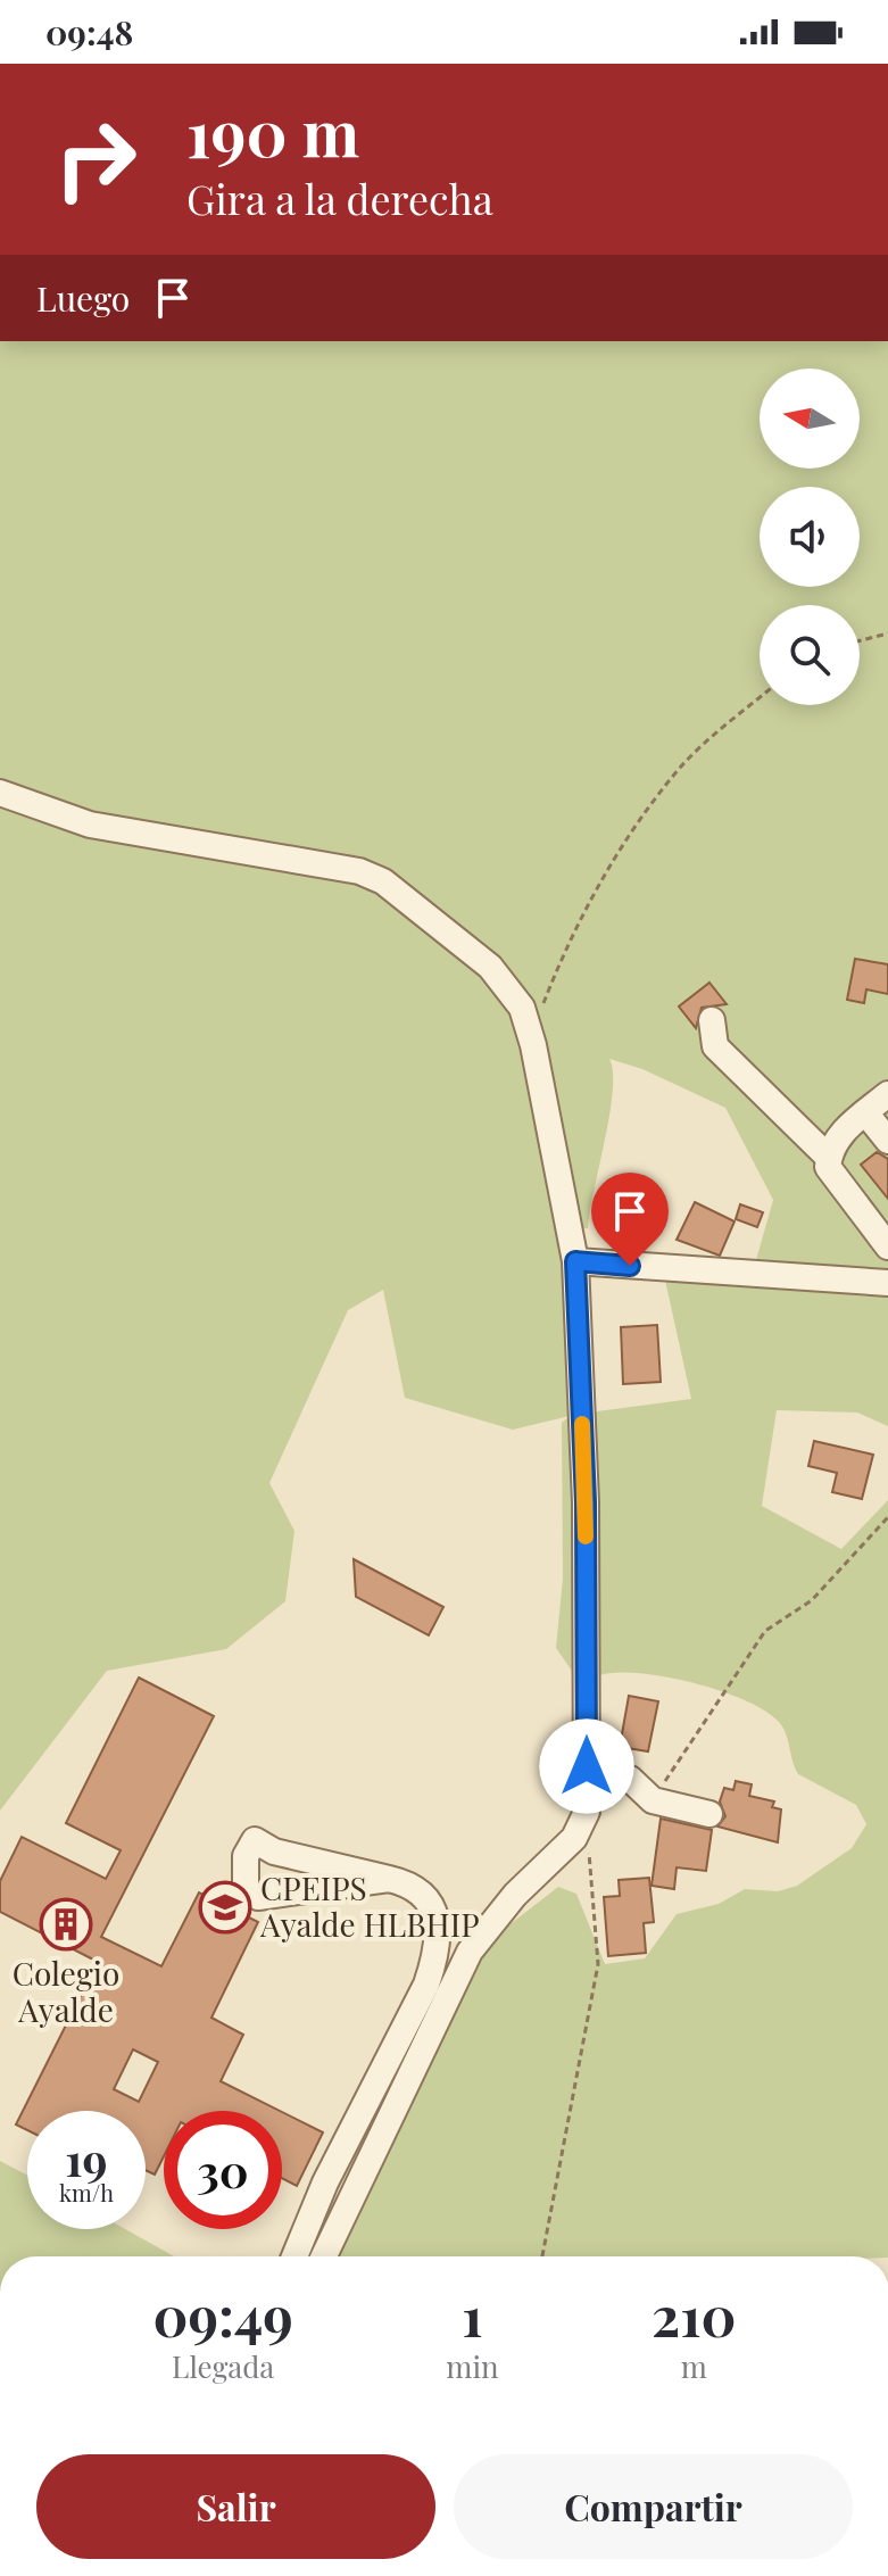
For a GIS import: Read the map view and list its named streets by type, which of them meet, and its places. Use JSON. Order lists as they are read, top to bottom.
{
  "places": {
    "school or university": ["CPEIPS Ayalde HLBHIP"],
    "building": ["Colegio Ayalde"]
  },
  "north": "left",
  "page": {
    "status": "09:48",
    "turn": ["190 m", "Gira a la derecha"],
    "then": "Luego",
    "speed": "19 km/h",
    "limit": "30",
    "eta": [
      "09:49",
      "Llegada",
      "1",
      "min",
      "210",
      "m"
    ],
    "buttons": ["Salir", "Compartir"]
  }
}
